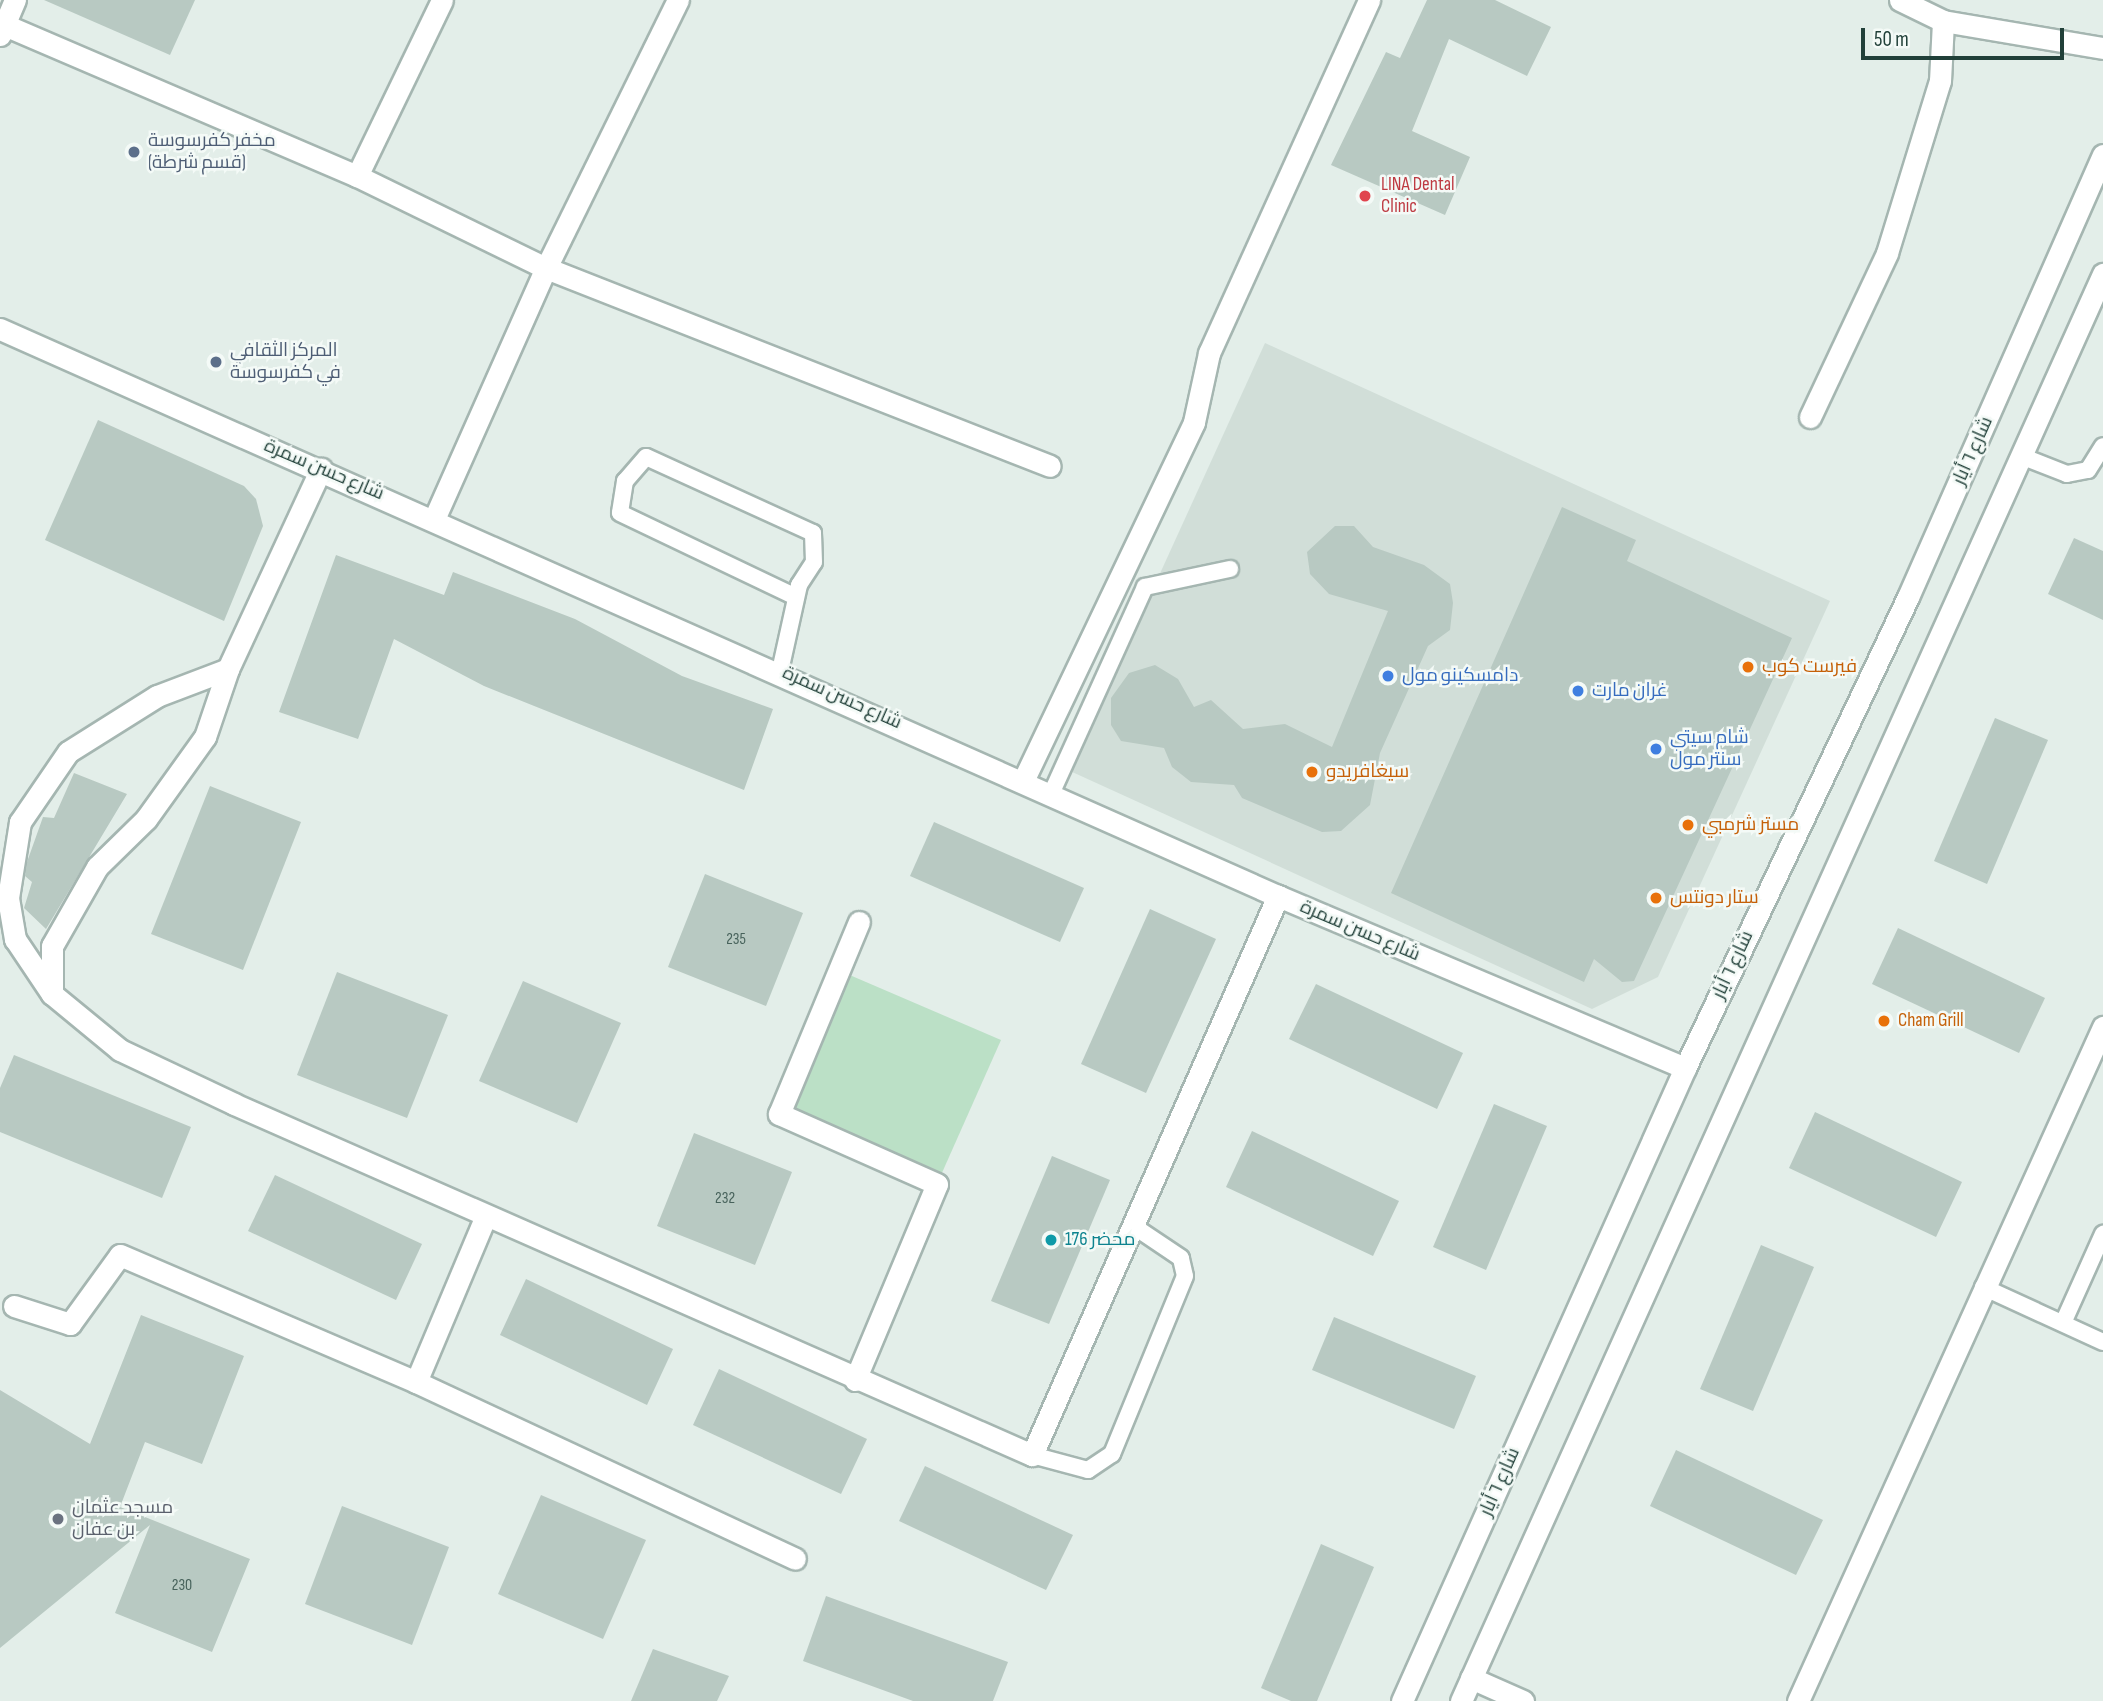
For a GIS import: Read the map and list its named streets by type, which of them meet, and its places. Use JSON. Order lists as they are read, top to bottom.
{
  "streets": {
    "street": ["شارع ٦ أيار", "شارع حسن سمرة"]
  },
  "crossings": [
    ["شارع ٦ أيار", "شارع حسن سمرة"]
  ],
  "places": [
    "مخفر كفرسوسة (قسم شرطة)",
    "LINA Dental Clinic",
    "المركز الثقافي في كفرسوسة",
    "فيرست كوب",
    "دامسكينو مول",
    "غران مارت",
    "شام سيتي سنتر مول",
    "سيغافريدو",
    "مستر شرمبي",
    "ستار دونتس",
    "Cham Grill",
    "محضر 176",
    "مسجد عثمان بن عفان"
  ],
  "house_numbers": ["235", "232", "230"],
  "scale_bar": "50 m"
}
